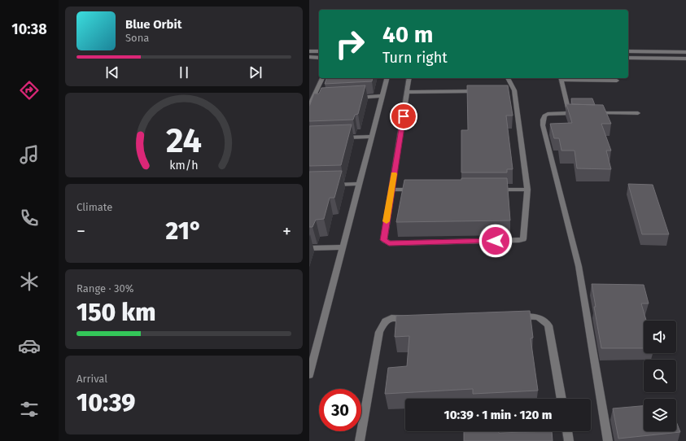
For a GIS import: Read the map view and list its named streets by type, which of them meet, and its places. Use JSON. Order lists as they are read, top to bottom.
{
  "page": {
    "tabs": "10:38",
    "turn": ["40 m", "Turn right"],
    "song": ["Blue Orbit", "Sona"],
    "tile": [
      "Climate",
      ["Range · 30%", "150 km"],
      ["Arrival", "10:39"]
    ],
    "heat": ["−", "21°", "+"],
    "limit": "30",
    "trip": "10:39 · 1 min · 120 m",
    "gauge": ["24", "km/h"]
  }
}
